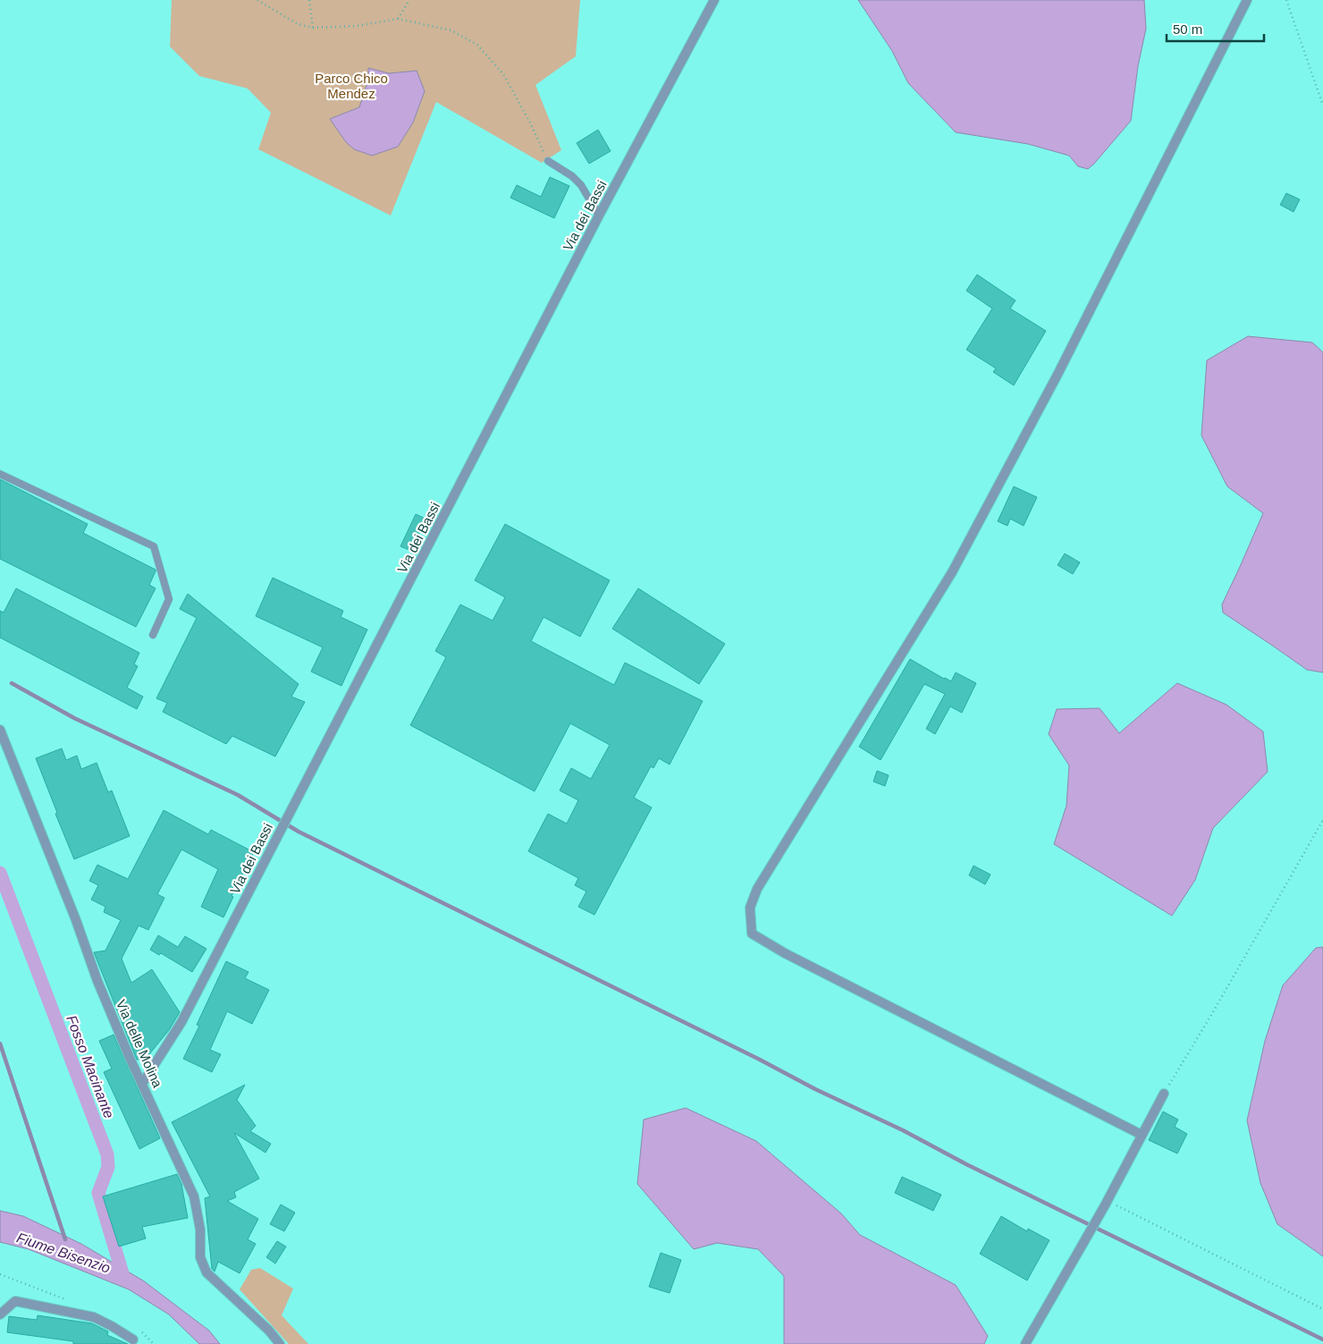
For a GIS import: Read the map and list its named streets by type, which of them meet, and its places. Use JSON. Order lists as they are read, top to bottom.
{
  "streets": {
    "street": ["Via dei Bassi", "Via delle Molina"]
  },
  "crossings": [
    ["Via dei Bassi", "Via delle Molina"]
  ],
  "water": ["Fosso Macinante", "Fiume Bisenzio"],
  "parks": ["Parco Chico Mendez"],
  "scale_bar": "50 m"
}
